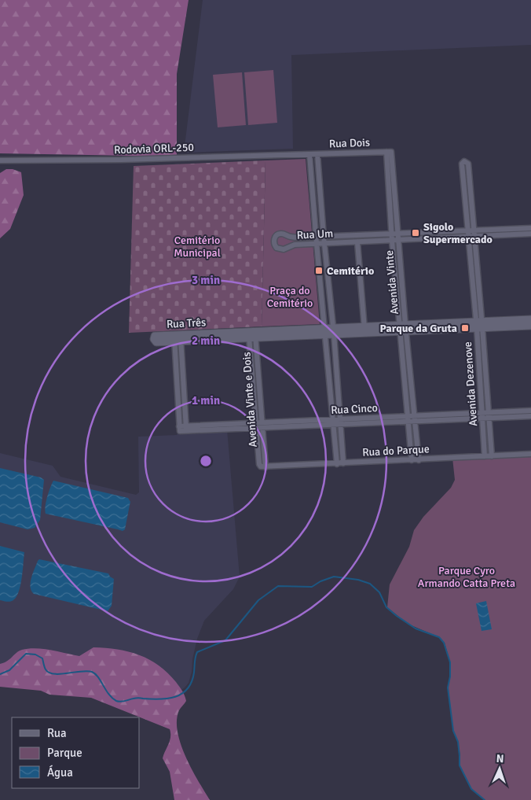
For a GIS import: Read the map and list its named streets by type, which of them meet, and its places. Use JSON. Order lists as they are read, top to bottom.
{
  "streets": {
    "street": [
      "Rua Dois",
      "Rodovia ORL-250",
      "Rua Um",
      "Avenida Vinte",
      "Rua Três",
      "Avenida Dezenove",
      "Avenida Vinte e Dois",
      "Rua Cinco",
      "Rua do Parque"
    ]
  },
  "crossings": [
    ["Rua Dois", "Rodovia ORL-250"],
    ["Rua Dois", "Avenida Vinte"],
    ["Rua Um", "Avenida Vinte"],
    ["Rua Um", "Avenida Dezenove"],
    ["Avenida Vinte", "Rua Três"],
    ["Avenida Vinte", "Rua Cinco"],
    ["Avenida Vinte", "Rua do Parque"],
    ["Rua Três", "Avenida Dezenove"],
    ["Rua Três", "Avenida Vinte e Dois"],
    ["Rua Três", "Rua Cinco"],
    ["Avenida Dezenove", "Rua Cinco"],
    ["Avenida Dezenove", "Rua do Parque"],
    ["Avenida Vinte e Dois", "Rua Cinco"],
    ["Avenida Vinte e Dois", "Rua do Parque"]
  ],
  "parks": ["Cemitério Municipal", "Praça do Cemitério", "Parque Cyro Armando Catta Preta"],
  "places": {
    "transit": ["Sigolo Supermercado", "Cemitério", "Parque da Gruta"]
  },
  "legend": ["Rua", "Parque", "Água"],
  "north": "top",
  "rings": ["3 min", "2 min", "1 min"]
}
